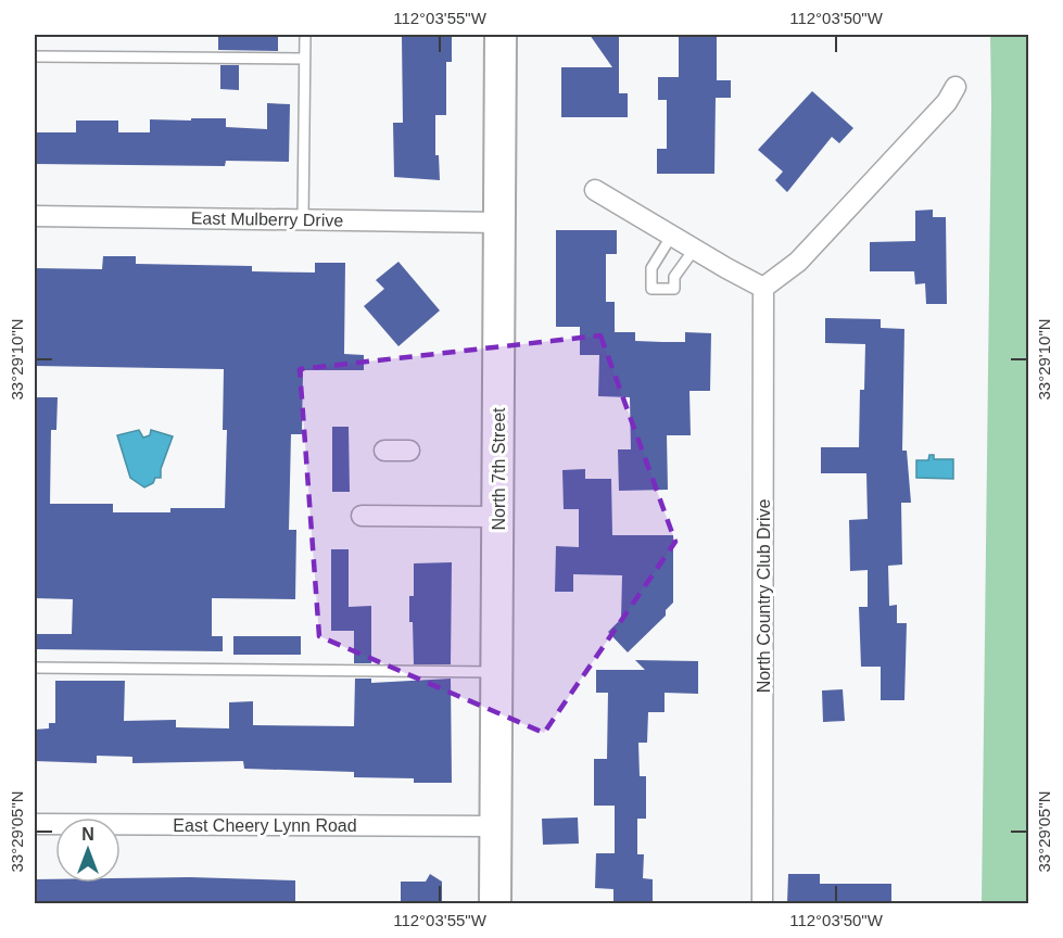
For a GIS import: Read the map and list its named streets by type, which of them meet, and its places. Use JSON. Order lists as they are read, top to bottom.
{
  "streets": {
    "main road": ["North 7th Street"],
    "street": ["East Mulberry Drive", "North Country Club Drive", "East Cheery Lynn Road"]
  },
  "crossings": [
    ["East Mulberry Drive", "North 7th Street"],
    ["North 7th Street", "East Cheery Lynn Road"]
  ],
  "north": "top",
  "coordinates": [
    "112°03'55\"W",
    "112°03'50\"W",
    "33°29'10\"N",
    "33°29'05\"N"
  ]
}
